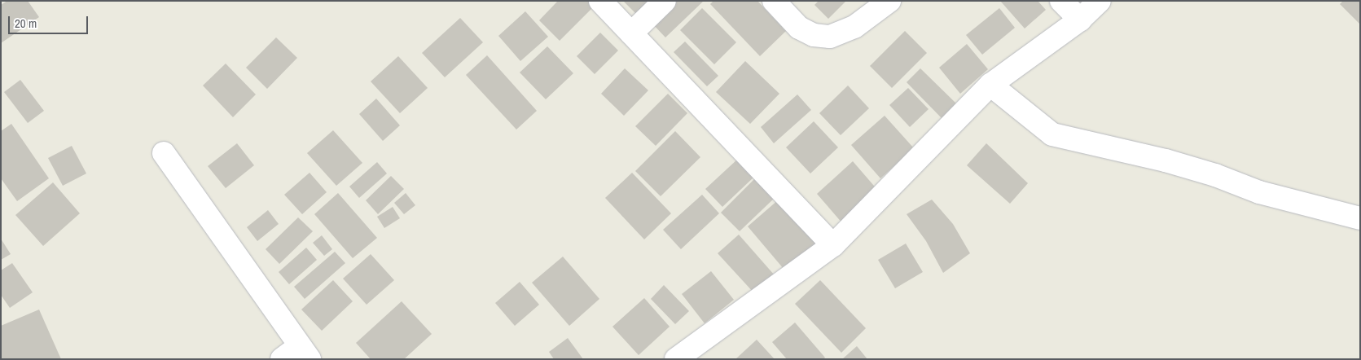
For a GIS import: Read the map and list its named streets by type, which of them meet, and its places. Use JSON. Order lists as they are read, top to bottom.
{
  "scale_bar": "20 m"
}
